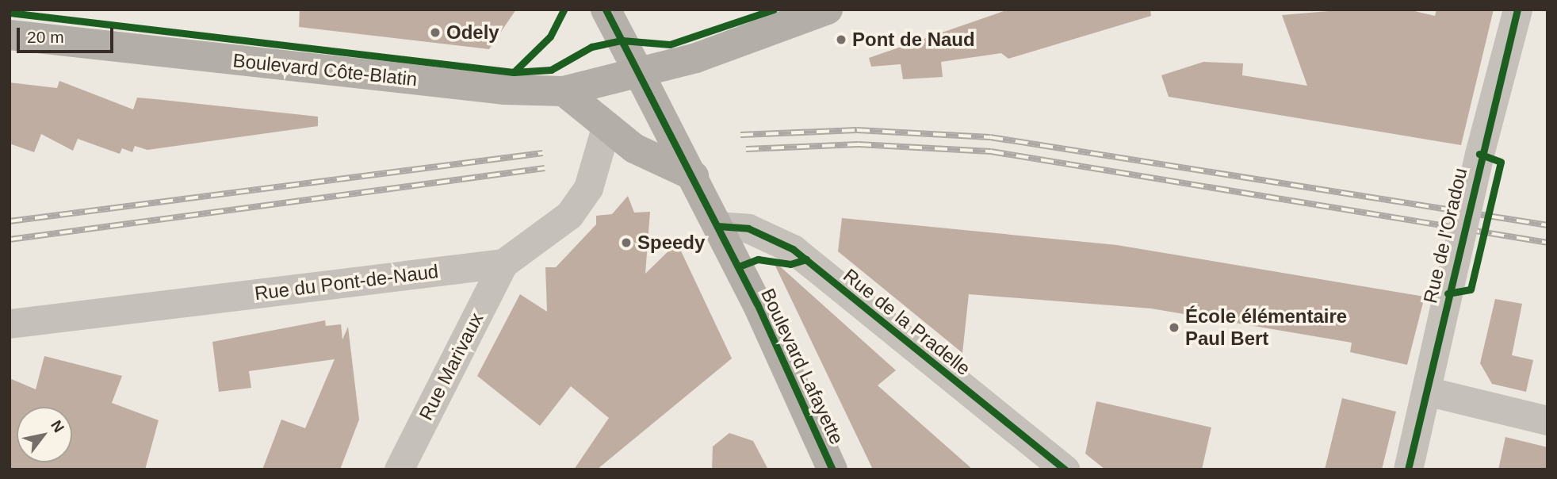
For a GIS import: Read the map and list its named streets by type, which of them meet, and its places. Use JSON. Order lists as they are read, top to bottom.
{
  "streets": {
    "main road": ["Boulevard Côte-Blatin", "Boulevard Lafayette"],
    "street": [
      "Rue de l'Oradou",
      "Rue du Pont-de-Naud",
      "Rue de la Pradelle",
      "Rue Marivaux"
    ]
  },
  "crossings": [
    ["Boulevard Côte-Blatin", "Boulevard Lafayette"],
    ["Rue du Pont-de-Naud", "Rue Marivaux"],
    ["Rue de la Pradelle", "Boulevard Lafayette"]
  ],
  "places": [
    "Odely",
    "Pont de Naud",
    "Speedy",
    "École élémentaire Paul Bert"
  ],
  "scale_bar": "20 m",
  "north": "top right"
}
